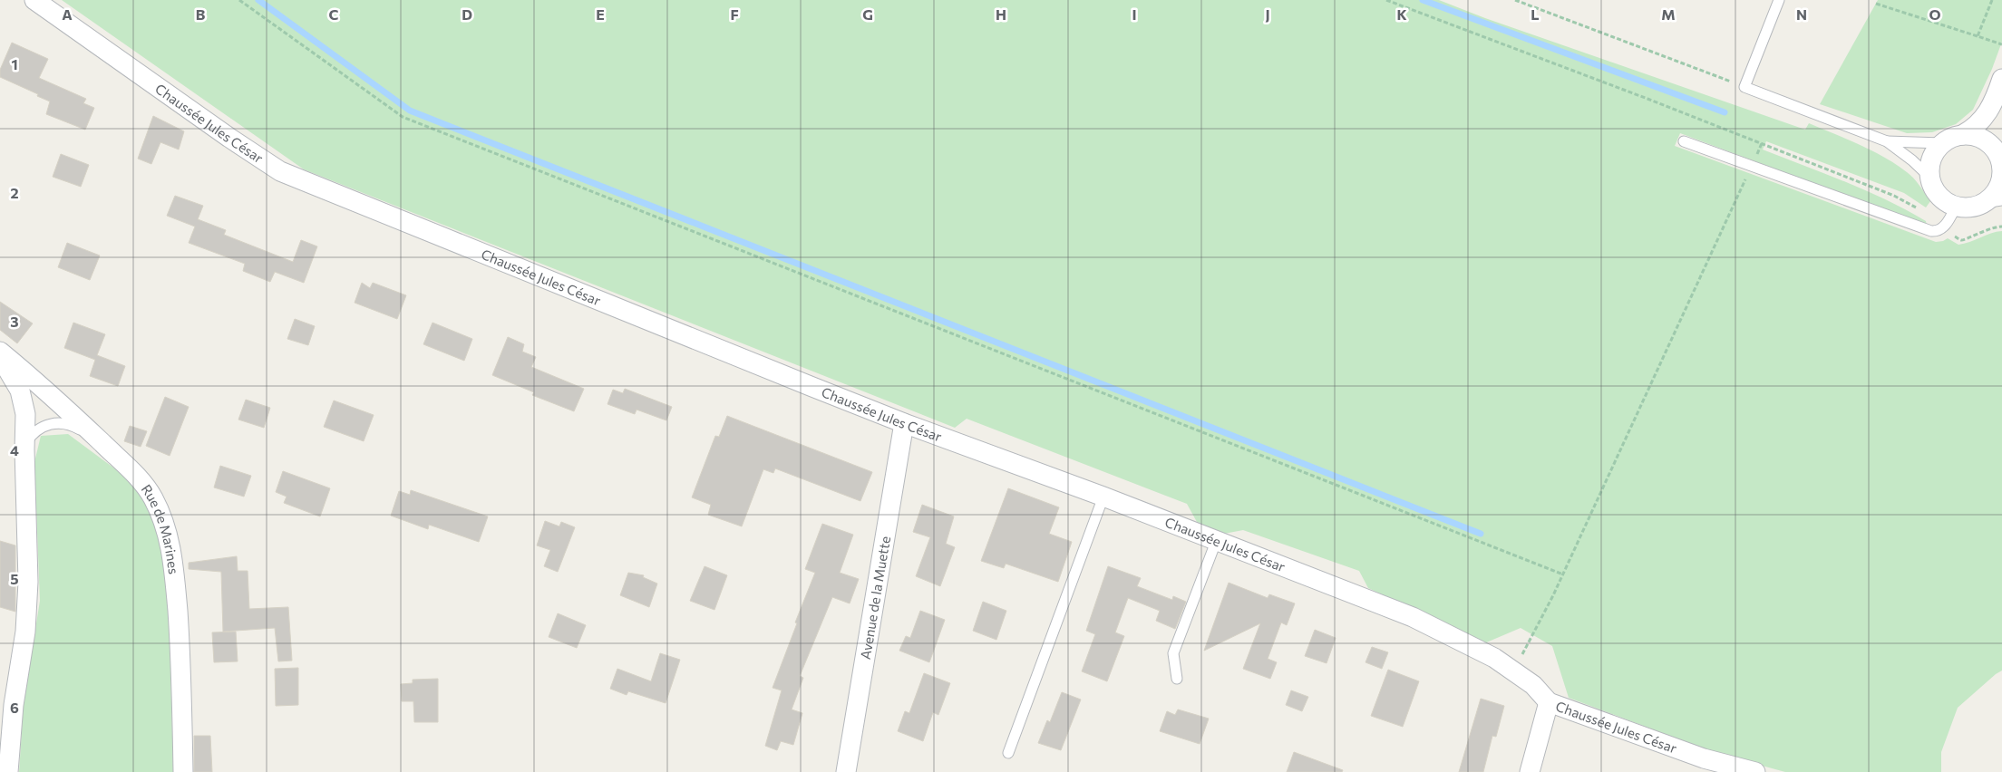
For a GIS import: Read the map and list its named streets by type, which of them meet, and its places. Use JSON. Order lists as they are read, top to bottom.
{
  "streets": {
    "street": ["Chaussée Jules César", "Rue de Marines", "Avenue de la Muette"]
  },
  "crossings": [
    ["Chaussée Jules César", "Avenue de la Muette"]
  ],
  "grid": {
    "columns": [
      "A",
      "B",
      "C",
      "D",
      "E",
      "F",
      "G",
      "H",
      "I",
      "J",
      "K",
      "L",
      "M",
      "N",
      "O"
    ],
    "rows": [
      "1",
      "2",
      "3",
      "4",
      "5",
      "6"
    ]
  }
}
